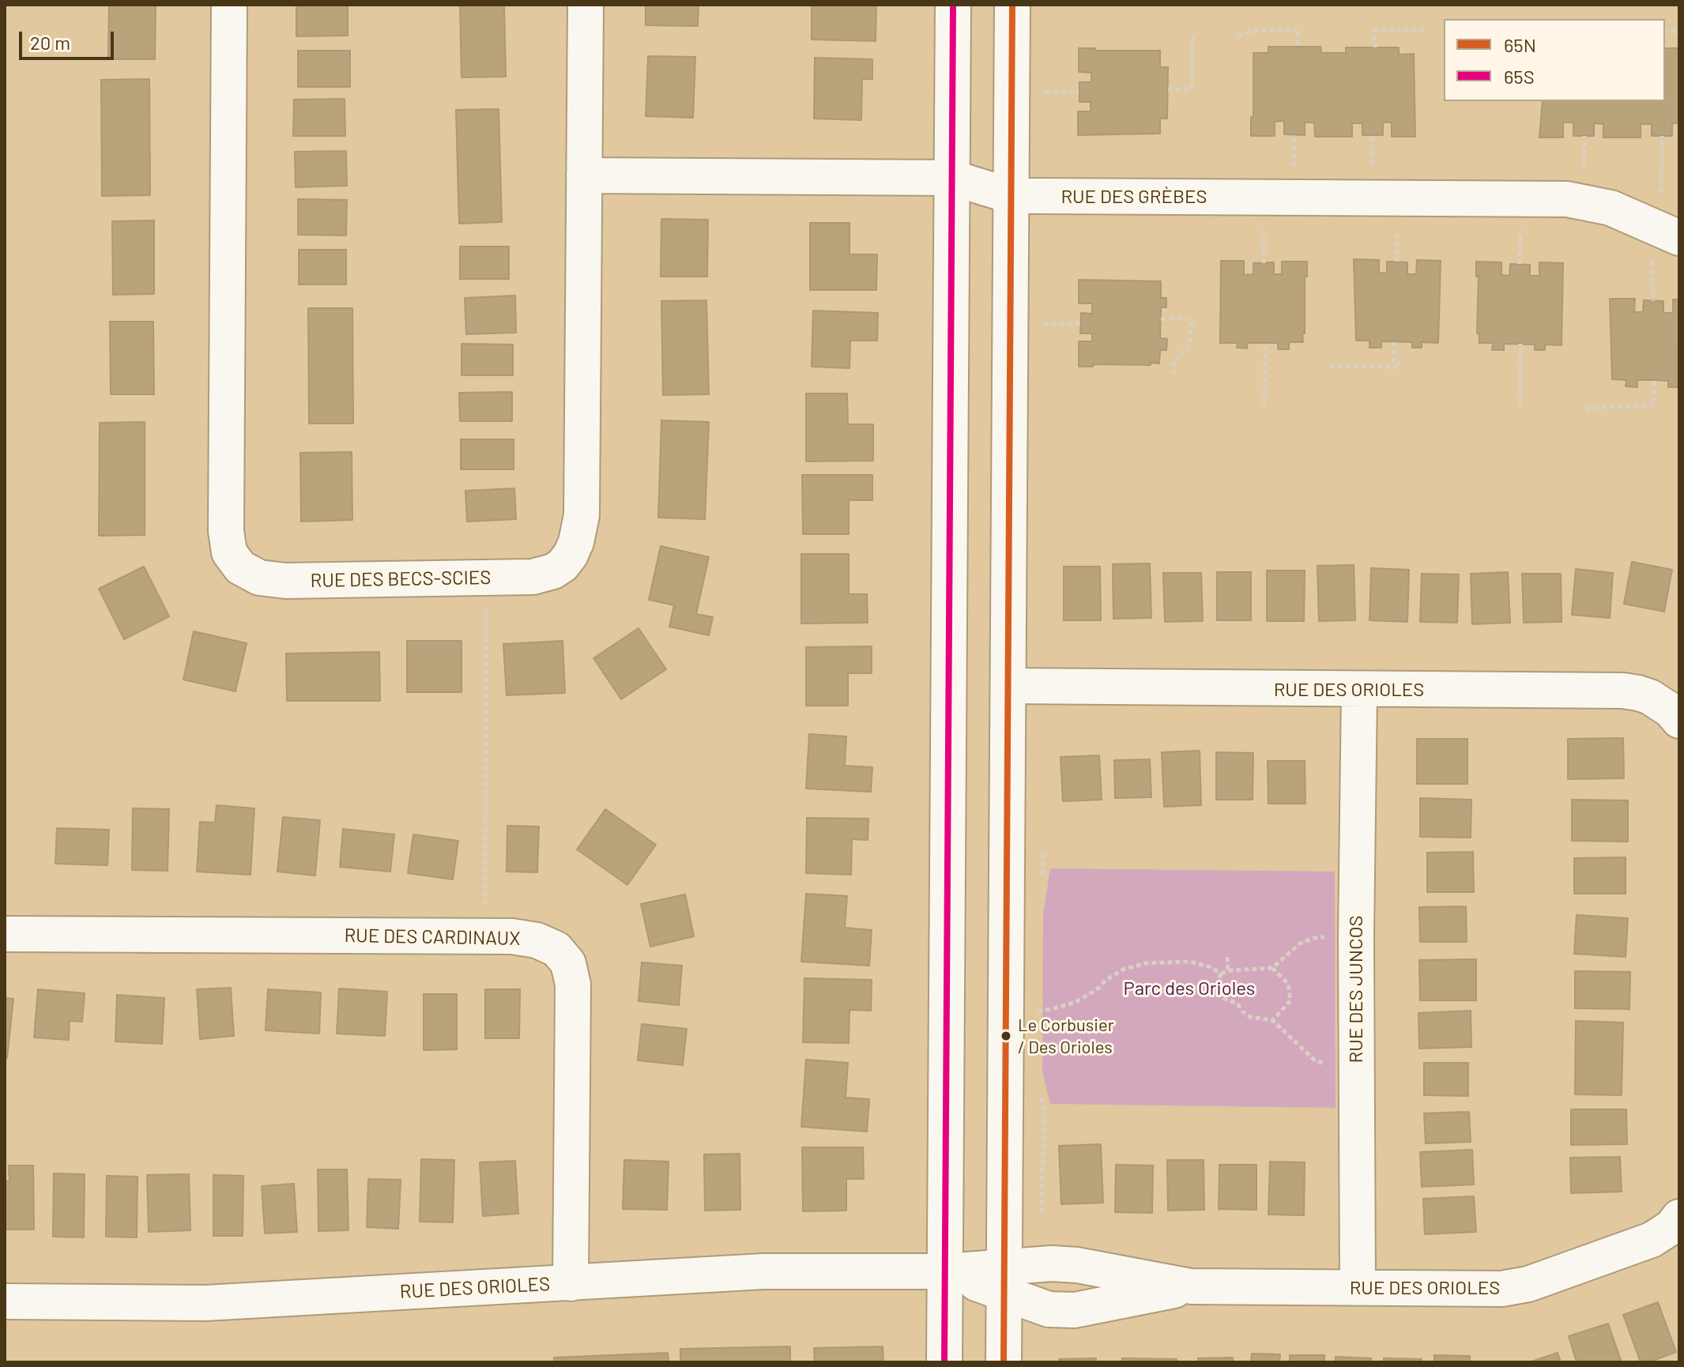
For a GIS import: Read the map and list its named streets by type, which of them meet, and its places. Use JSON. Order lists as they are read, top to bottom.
{
  "streets": {
    "street": [
      "RUE DES GRÈBES",
      "RUE DES BECS-SCIES",
      "RUE DES ORIOLES",
      "RUE DES CARDINAUX",
      "RUE DES JUNCOS"
    ]
  },
  "crossings": [
    ["RUE DES GRÈBES", "RUE DES BECS-SCIES"],
    ["RUE DES ORIOLES", "RUE DES CARDINAUX"],
    ["RUE DES ORIOLES", "RUE DES JUNCOS"]
  ],
  "parks": ["Parc des Orioles"],
  "places": ["Le Corbusier / Des Orioles"],
  "lines": ["transit line 65N", "transit line 65S"],
  "legend": ["65N", "65S"],
  "scale_bar": "20 m"
}
